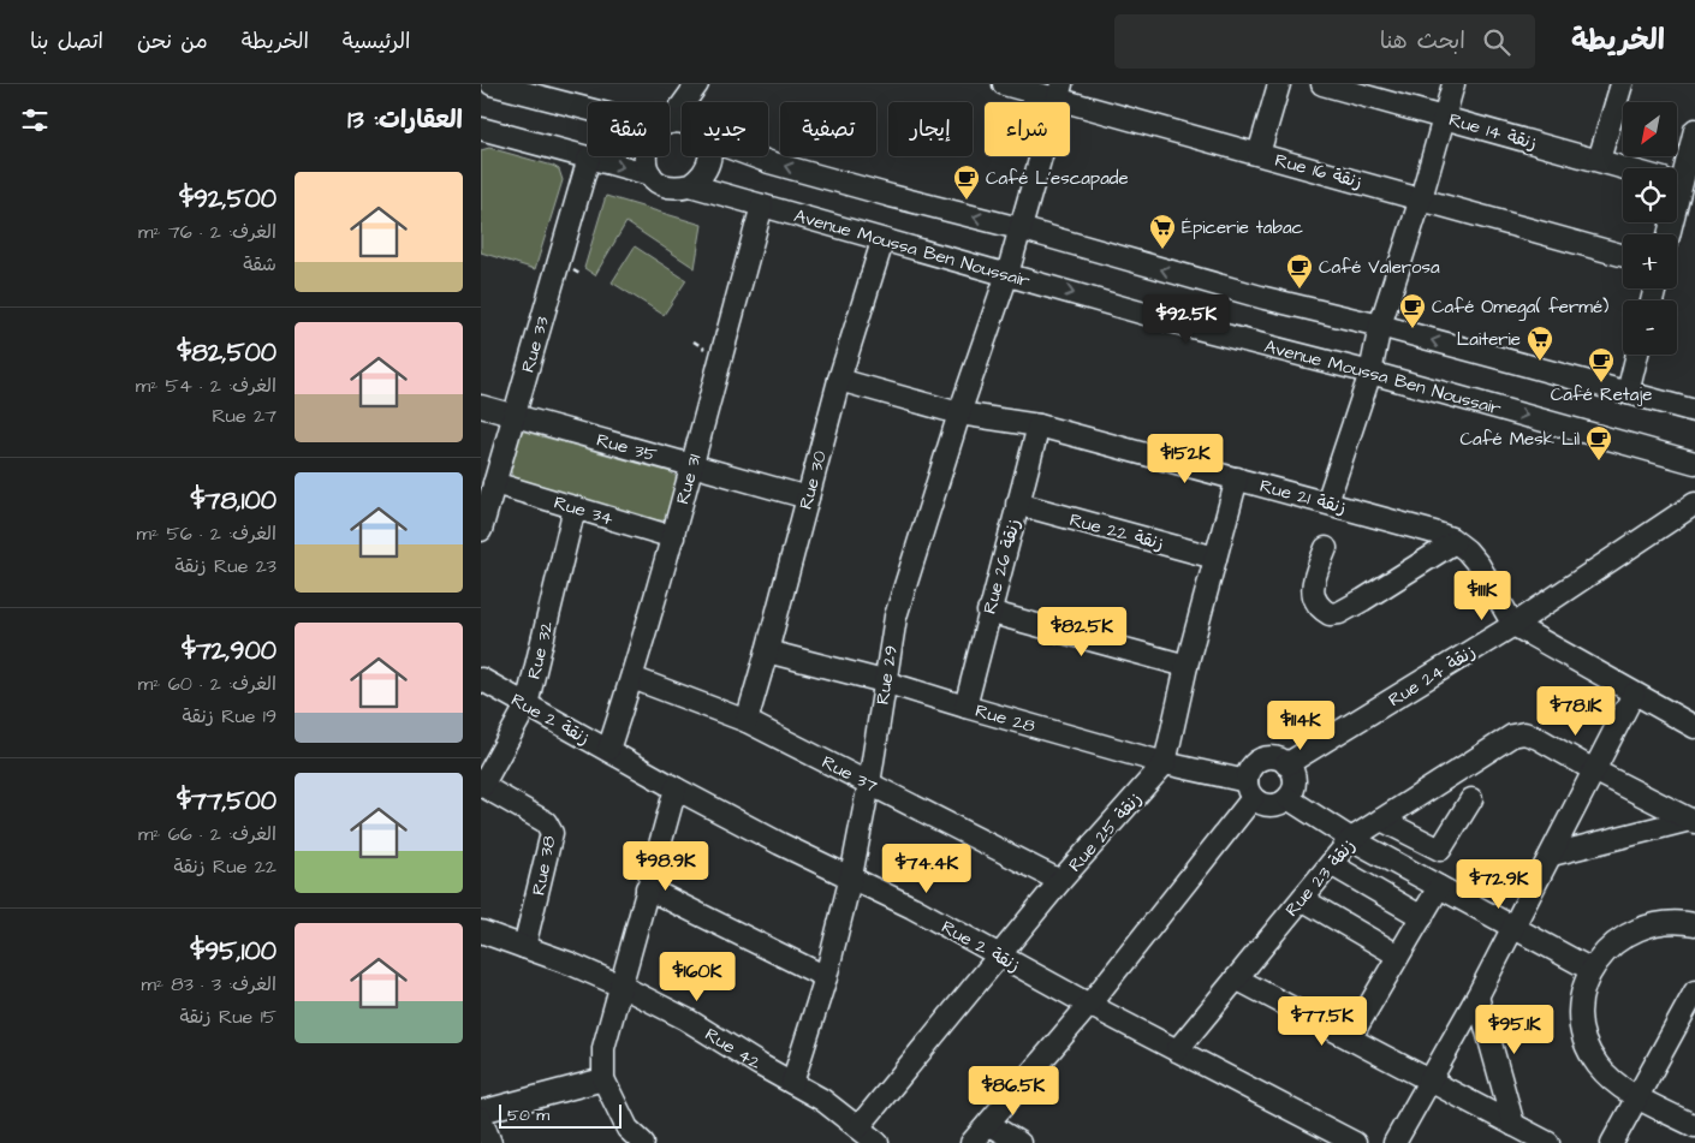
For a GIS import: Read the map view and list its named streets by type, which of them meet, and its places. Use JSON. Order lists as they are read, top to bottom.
{
  "streets": {
    "street": [
      "Rue 14 زنقة",
      "Rue 16 زنقة",
      "Avenue Moussa Ben Noussair",
      "Rue 33",
      "Rue 35",
      "Rue 31",
      "Rue 30",
      "Rue 21 زنقة",
      "Rue 34",
      "Rue 22 زنقة",
      "Rue 26 زنقة",
      "Rue 32",
      "Rue 29",
      "Rue 24 زنقة",
      "Rue 2 زنقة",
      "Rue 28",
      "Rue 37",
      "Rue 25 زنقة",
      "Rue 38",
      "Rue 23 زنقة",
      "Rue 42"
    ]
  },
  "crossings": [
    ["Rue 16 زنقة", "Rue 29"],
    ["Avenue Moussa Ben Noussair", "Rue 31"],
    ["Avenue Moussa Ben Noussair", "Rue 30"],
    ["Avenue Moussa Ben Noussair", "Rue 29"],
    ["Rue 33", "Rue 35"],
    ["Rue 33", "Rue 34"],
    ["Rue 35", "Rue 31"],
    ["Rue 35", "Rue 30"],
    ["Rue 31", "Rue 34"],
    ["Rue 31", "Rue 2 زنقة"],
    ["Rue 31", "Rue 37"],
    ["Rue 30", "Rue 21 زنقة"],
    ["Rue 30", "Rue 28"],
    ["Rue 30", "Rue 37"],
    ["Rue 21 زنقة", "Rue 26 زنقة"],
    ["Rue 21 زنقة", "Rue 29"],
    ["Rue 21 زنقة", "Rue 24 زنقة"],
    ["Rue 21 زنقة", "Rue 25 زنقة"],
    ["Rue 34", "Rue 32"],
    ["Rue 22 زنقة", "Rue 26 زنقة"],
    ["Rue 22 زنقة", "Rue 25 زنقة"],
    ["Rue 26 زنقة", "Rue 28"],
    ["Rue 32", "Rue 2 زنقة"],
    ["Rue 32", "Rue 38"],
    ["Rue 29", "Rue 2 زنقة"],
    ["Rue 29", "Rue 28"],
    ["Rue 29", "Rue 37"],
    ["Rue 29", "Rue 42"],
    ["Rue 24 زنقة", "Rue 28"],
    ["Rue 2 زنقة", "Rue 25 زنقة"],
    ["Rue 2 زنقة", "Rue 23 زنقة"],
    ["Rue 28", "Rue 25 زنقة"],
    ["Rue 37", "Rue 25 زنقة"],
    ["Rue 25 زنقة", "Rue 42"],
    ["Rue 38", "Rue 42"]
  ],
  "places": {
    "cafe": [
      "Café L'escapade",
      "Café Valerosa",
      "Café Omega( fermé)",
      "Café Retaje",
      "Café Mesk Lil"
    ],
    "supermarket": ["Épicerie tabac", "Laiterie"]
  },
  "scale_bar": "50 m",
  "north": "bottom left",
  "page": {
    "header": "الخريطة",
    "search": "ابحث هنا",
    "nav": [
      "الرئيسية",
      "الخريطة",
      "من نحن",
      "اتصل بنا"
    ],
    "heading": "العقارات: 13",
    "map_buttons": ["+", "−"],
    "chip": [
      "شراء",
      "إيجار",
      "تصفية",
      "جديد",
      "شقة"
    ],
    "list": [
      {
        "name": "$92,500",
        "note": "الغرف: 2 · 76 m² · شقة"
      },
      {
        "name": "$82,500",
        "note": "الغرف: 2 · 54 m² · Rue 27"
      },
      {
        "name": "$78,100",
        "note": "الغرف: 2 · 56 m² · Rue 23 زنقة"
      },
      {
        "name": "$72,900",
        "note": "الغرف: 2 · 60 m² · Rue 19 زنقة"
      },
      {
        "name": "$77,500",
        "note": "الغرف: 2 · 66 m² · Rue 22 زنقة"
      },
      {
        "name": "$95,100",
        "note": "الغرف: 3 · 83 m² · Rue 15 زنقة"
      }
    ],
    "price": [
      "$92.5K",
      "$152K",
      "$111K",
      "$82.5K",
      "$78.1K",
      "$114K",
      "$98.9K",
      "$74.4K",
      "$72.9K",
      "$160K",
      "$77.5K",
      "$95.1K",
      "$86.5K"
    ],
    "scale": "50 m"
  }
}
